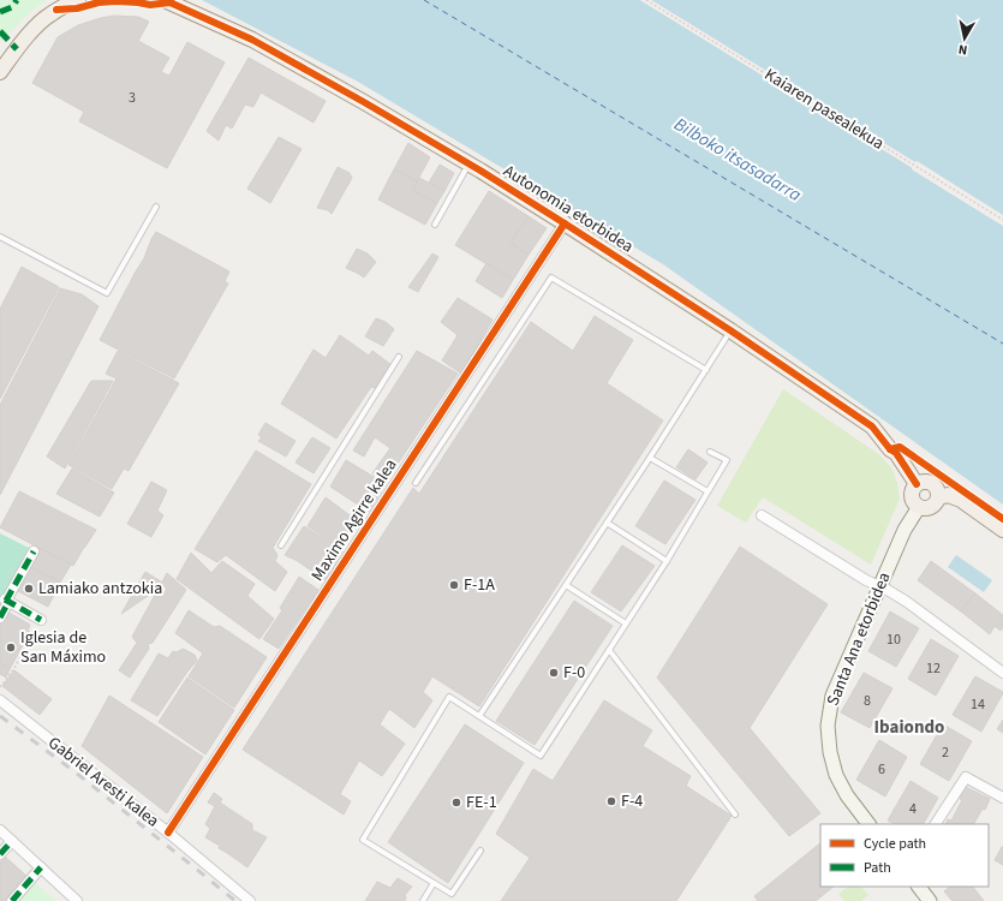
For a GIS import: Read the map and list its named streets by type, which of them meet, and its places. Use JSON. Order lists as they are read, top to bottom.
{
  "streets": {
    "main road": ["Autonomia etorbidea"],
    "street": ["Maximo Agirre kalea", "Santa Ana etorbidea", "Gabriel Aresti kalea"],
    "path": ["Kaiaren pasealekua"]
  },
  "crossings": [
    ["Autonomia etorbidea", "Maximo Agirre kalea"],
    ["Autonomia etorbidea", "Santa Ana etorbidea"],
    ["Maximo Agirre kalea", "Gabriel Aresti kalea"]
  ],
  "districts": ["Ibaiondo"],
  "water": ["Bilboko itsasadarra"],
  "places": [
    "F-1A",
    "Lamiako antzokia",
    "Iglesia de San Máximo",
    "F-0",
    "F-4",
    "FE-1"
  ],
  "house_numbers": [
    "3",
    "10",
    "12",
    "8",
    "14",
    "2",
    "6",
    "4"
  ],
  "legend": ["Cycle path", "Path"],
  "north": "bottom"
}
